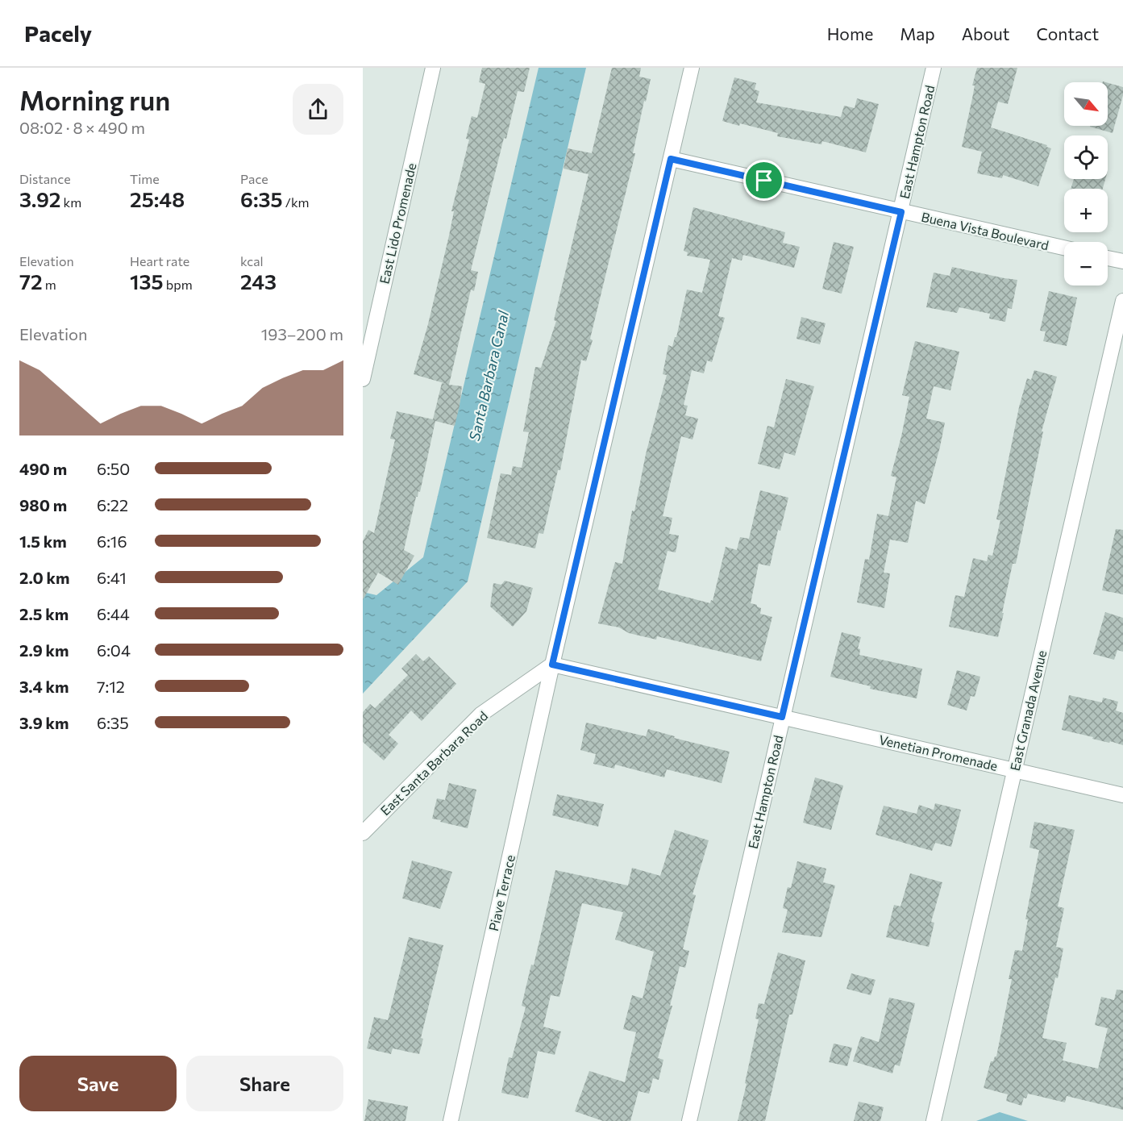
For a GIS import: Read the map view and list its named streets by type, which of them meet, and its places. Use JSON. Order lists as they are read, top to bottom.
{
  "streets": {
    "street": [
      "East Hampton Road",
      "East Lido Promenade",
      "Buena Vista Boulevard",
      "East Granada Avenue",
      "Venetian Promenade",
      "East Santa Barbara Road",
      "Piave Terrace"
    ]
  },
  "crossings": [
    ["East Hampton Road", "Buena Vista Boulevard"],
    ["East Hampton Road", "Venetian Promenade"],
    ["East Granada Avenue", "Venetian Promenade"],
    ["Venetian Promenade", "East Santa Barbara Road"],
    ["Venetian Promenade", "Piave Terrace"],
    ["East Santa Barbara Road", "Piave Terrace"]
  ],
  "water": ["Santa Barbara Canal"],
  "north": "bottom right",
  "page": {
    "header": "Pacely",
    "nav": [
      "Home",
      "Map",
      "About",
      "Contact"
    ],
    "heading": ["Morning run", "08:02 · 8 × 490 m"],
    "map_buttons": ["+", "−"],
    "stats": [
      ["Distance", "3.92 km"],
      ["Time", "25:48"],
      ["Pace", "6:35 /km"],
      ["Elevation", "72 m"],
      ["Heart rate", "135 bpm"],
      ["kcal", "243"]
    ],
    "chart": ["Elevation", "193–200 m"],
    "list": [
      {
        "name": "490 m",
        "note": "6:50"
      },
      {
        "name": "980 m",
        "note": "6:22"
      },
      {
        "name": "1.5 km",
        "note": "6:16"
      },
      {
        "name": "2.0 km",
        "note": "6:41"
      },
      {
        "name": "2.5 km",
        "note": "6:44"
      },
      {
        "name": "2.9 km",
        "note": "6:04"
      },
      {
        "name": "3.4 km",
        "note": "7:12"
      },
      {
        "name": "3.9 km",
        "note": "6:35"
      }
    ],
    "buttons": ["Save", "Share"]
  }
}
